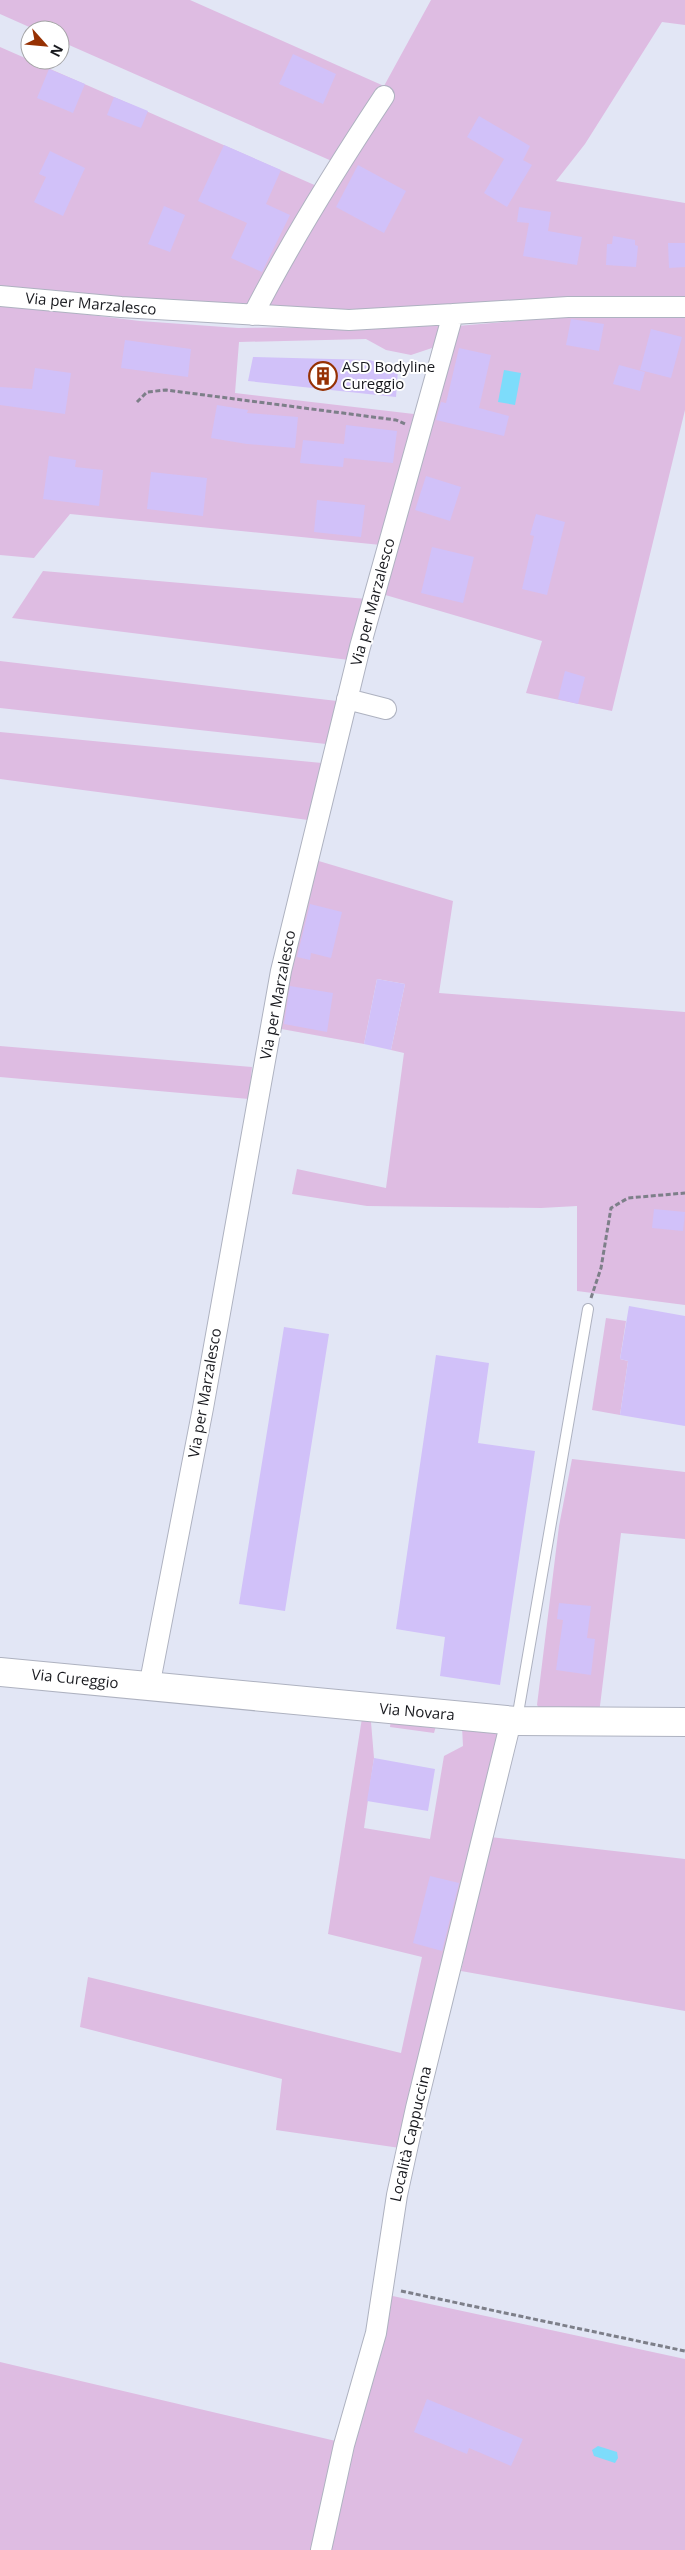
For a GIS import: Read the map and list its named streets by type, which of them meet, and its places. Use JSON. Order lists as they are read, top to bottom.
{
  "streets": {
    "main road": ["Via Cureggio", "Via Novara"],
    "street": ["Via per Marzalesco", "Località Cappuccina"]
  },
  "crossings": [
    ["Via per Marzalesco", "Via Cureggio"],
    ["Via per Marzalesco", "Via Novara"],
    ["Via Cureggio", "Via Novara"],
    ["Via Novara", "Località Cappuccina"]
  ],
  "places": {
    "building": ["ASD Bodyline Cureggio"]
  },
  "north": "bottom right"
}
